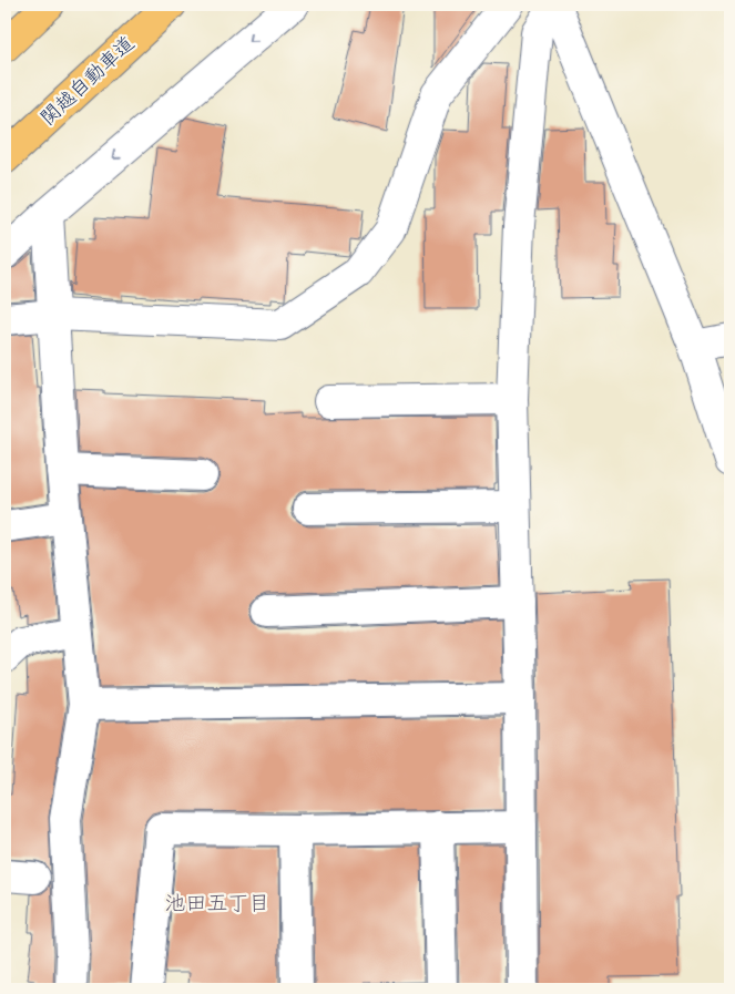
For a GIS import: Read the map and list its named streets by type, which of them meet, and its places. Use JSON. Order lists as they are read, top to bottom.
{
  "streets": {
    "highway": ["関越自動車道"]
  },
  "districts": ["池田五丁目"]
}
